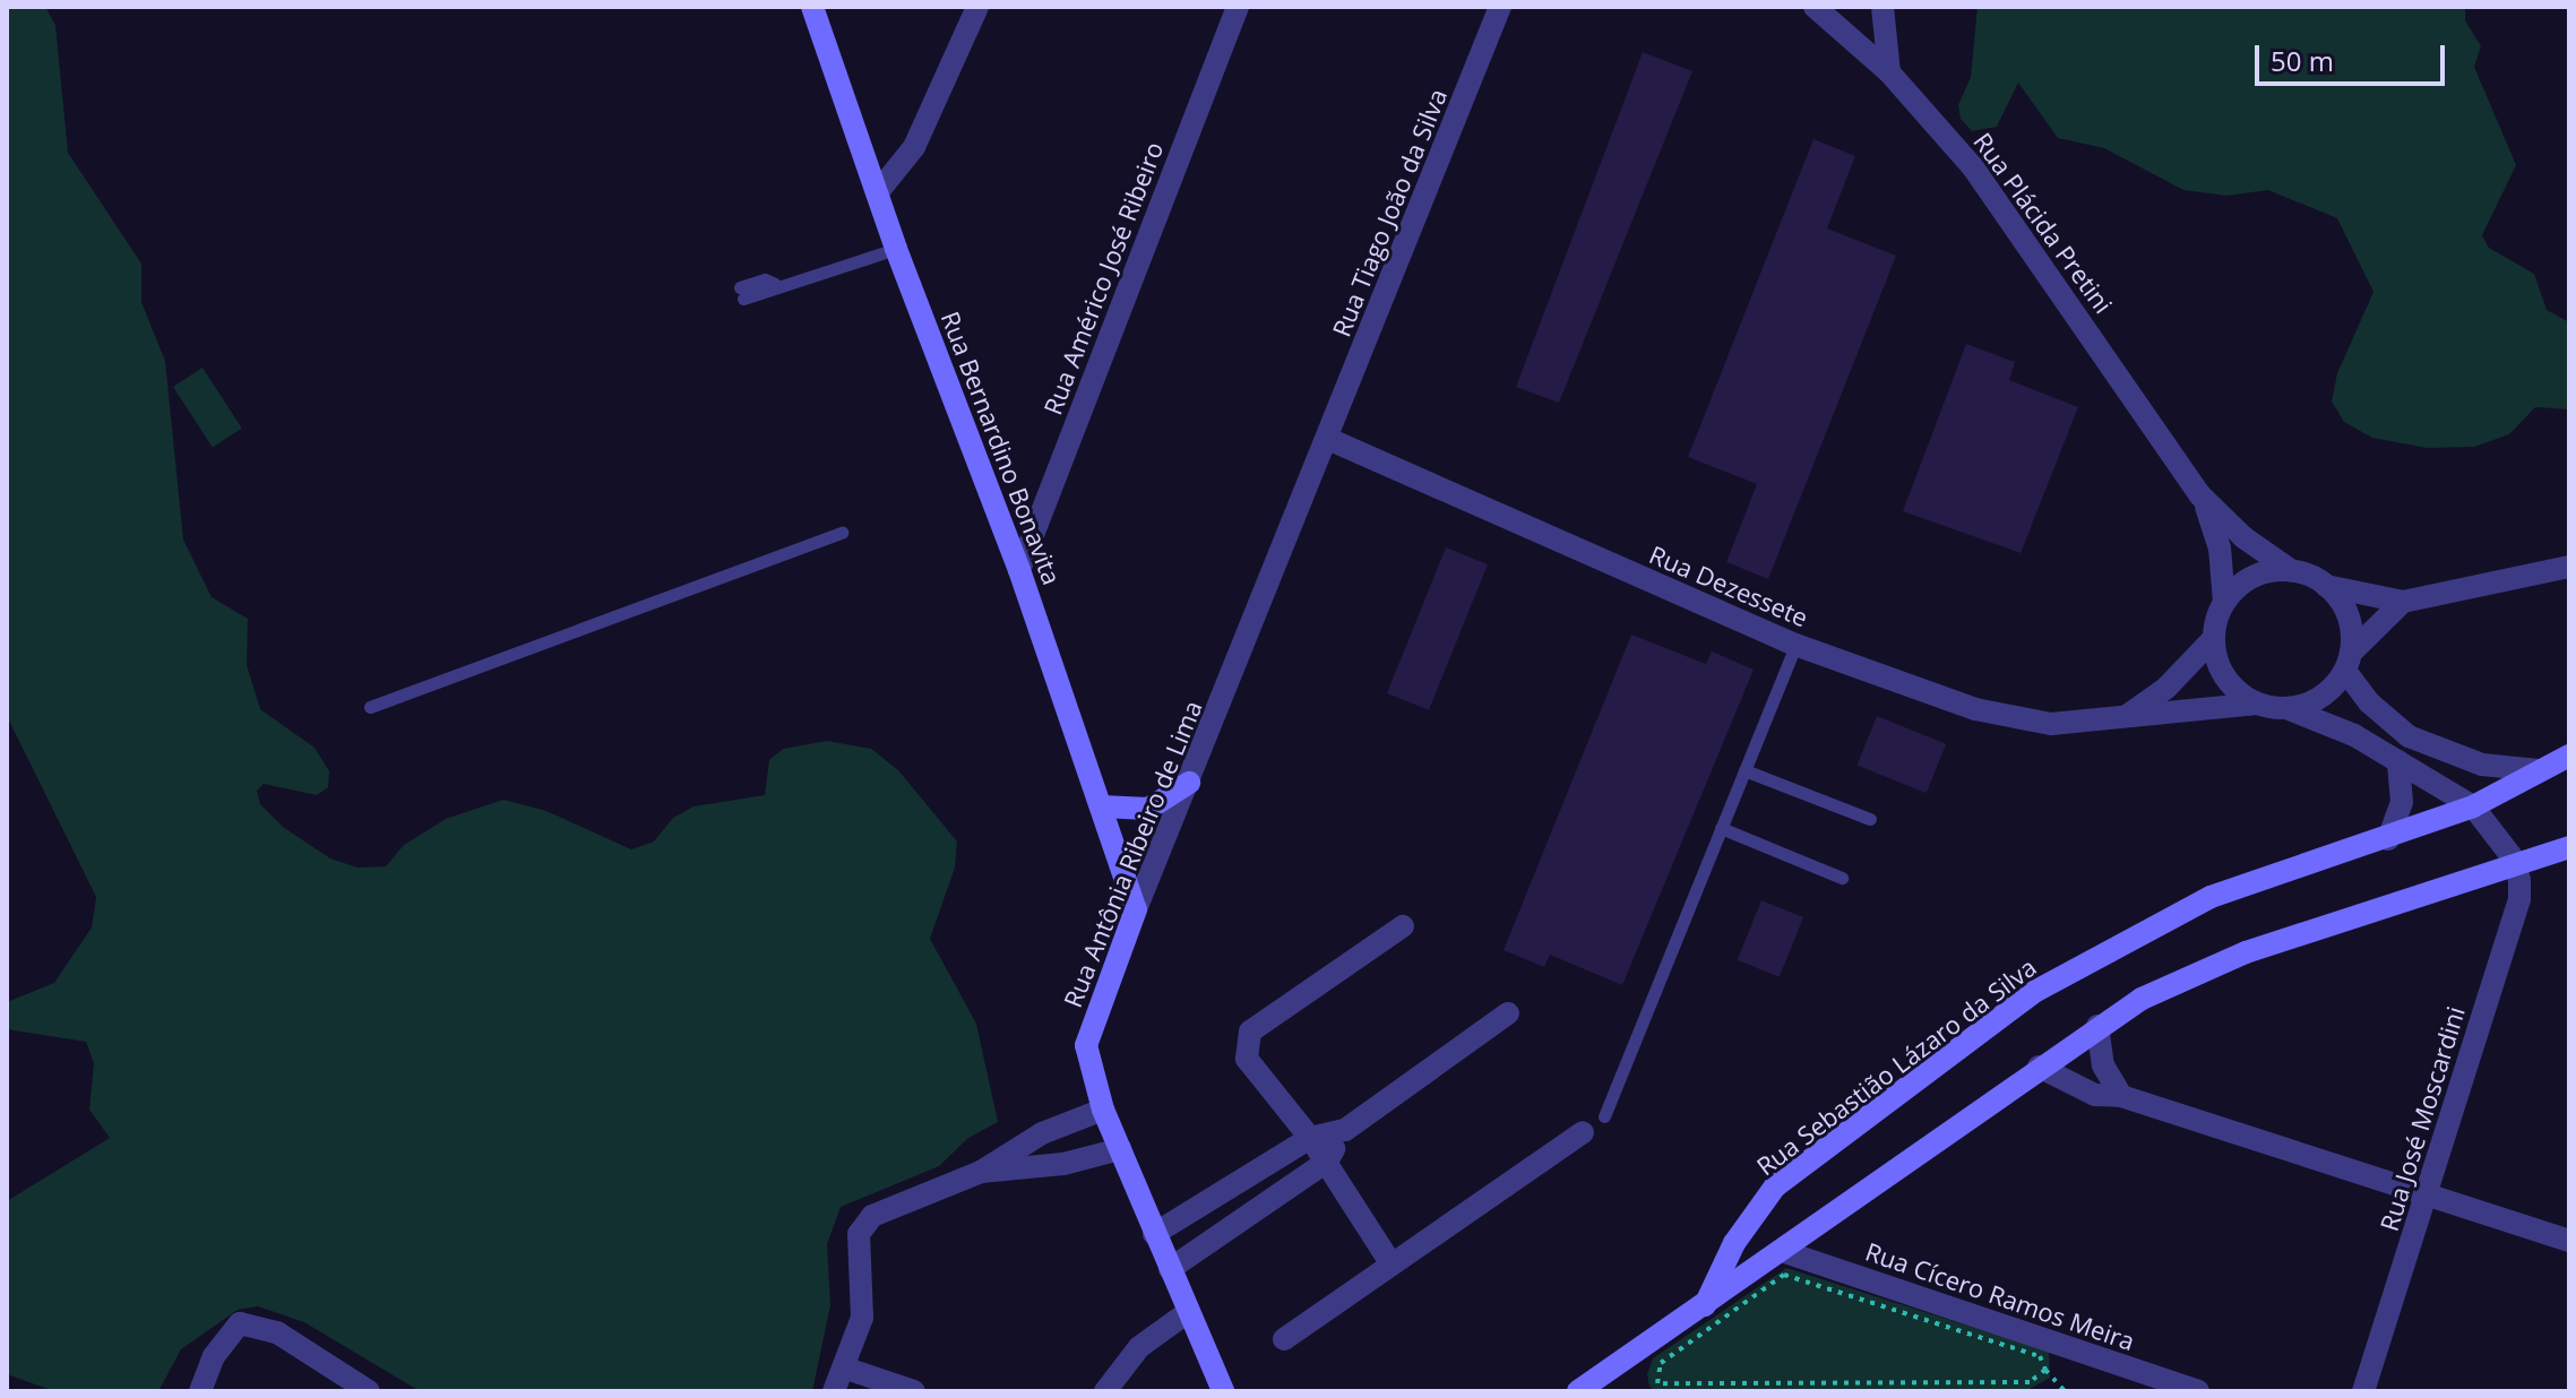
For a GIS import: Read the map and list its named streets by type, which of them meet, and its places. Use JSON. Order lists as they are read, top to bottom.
{
  "streets": {
    "street": [
      "Rua Tiago João da Silva",
      "Rua Plácida Pretini",
      "Rua Américo José Ribeiro",
      "Rua Bernardino Bonavita",
      "Rua Dezessete",
      "Rua Antônia Ribeiro de Lima",
      "Rua Sebastião Lázaro da Silva",
      "Rua José Moscardini",
      "Rua Cícero Ramos Meira"
    ]
  },
  "crossings": [
    ["Rua Tiago João da Silva", "Rua Dezessete"],
    ["Rua Tiago João da Silva", "Rua Antônia Ribeiro de Lima"],
    ["Rua Plácida Pretini", "Rua Dezessete"],
    ["Rua Américo José Ribeiro", "Rua Bernardino Bonavita"],
    ["Rua Bernardino Bonavita", "Rua Antônia Ribeiro de Lima"],
    ["Rua Dezessete", "Rua Antônia Ribeiro de Lima"]
  ],
  "scale_bar": "50 m"
}
